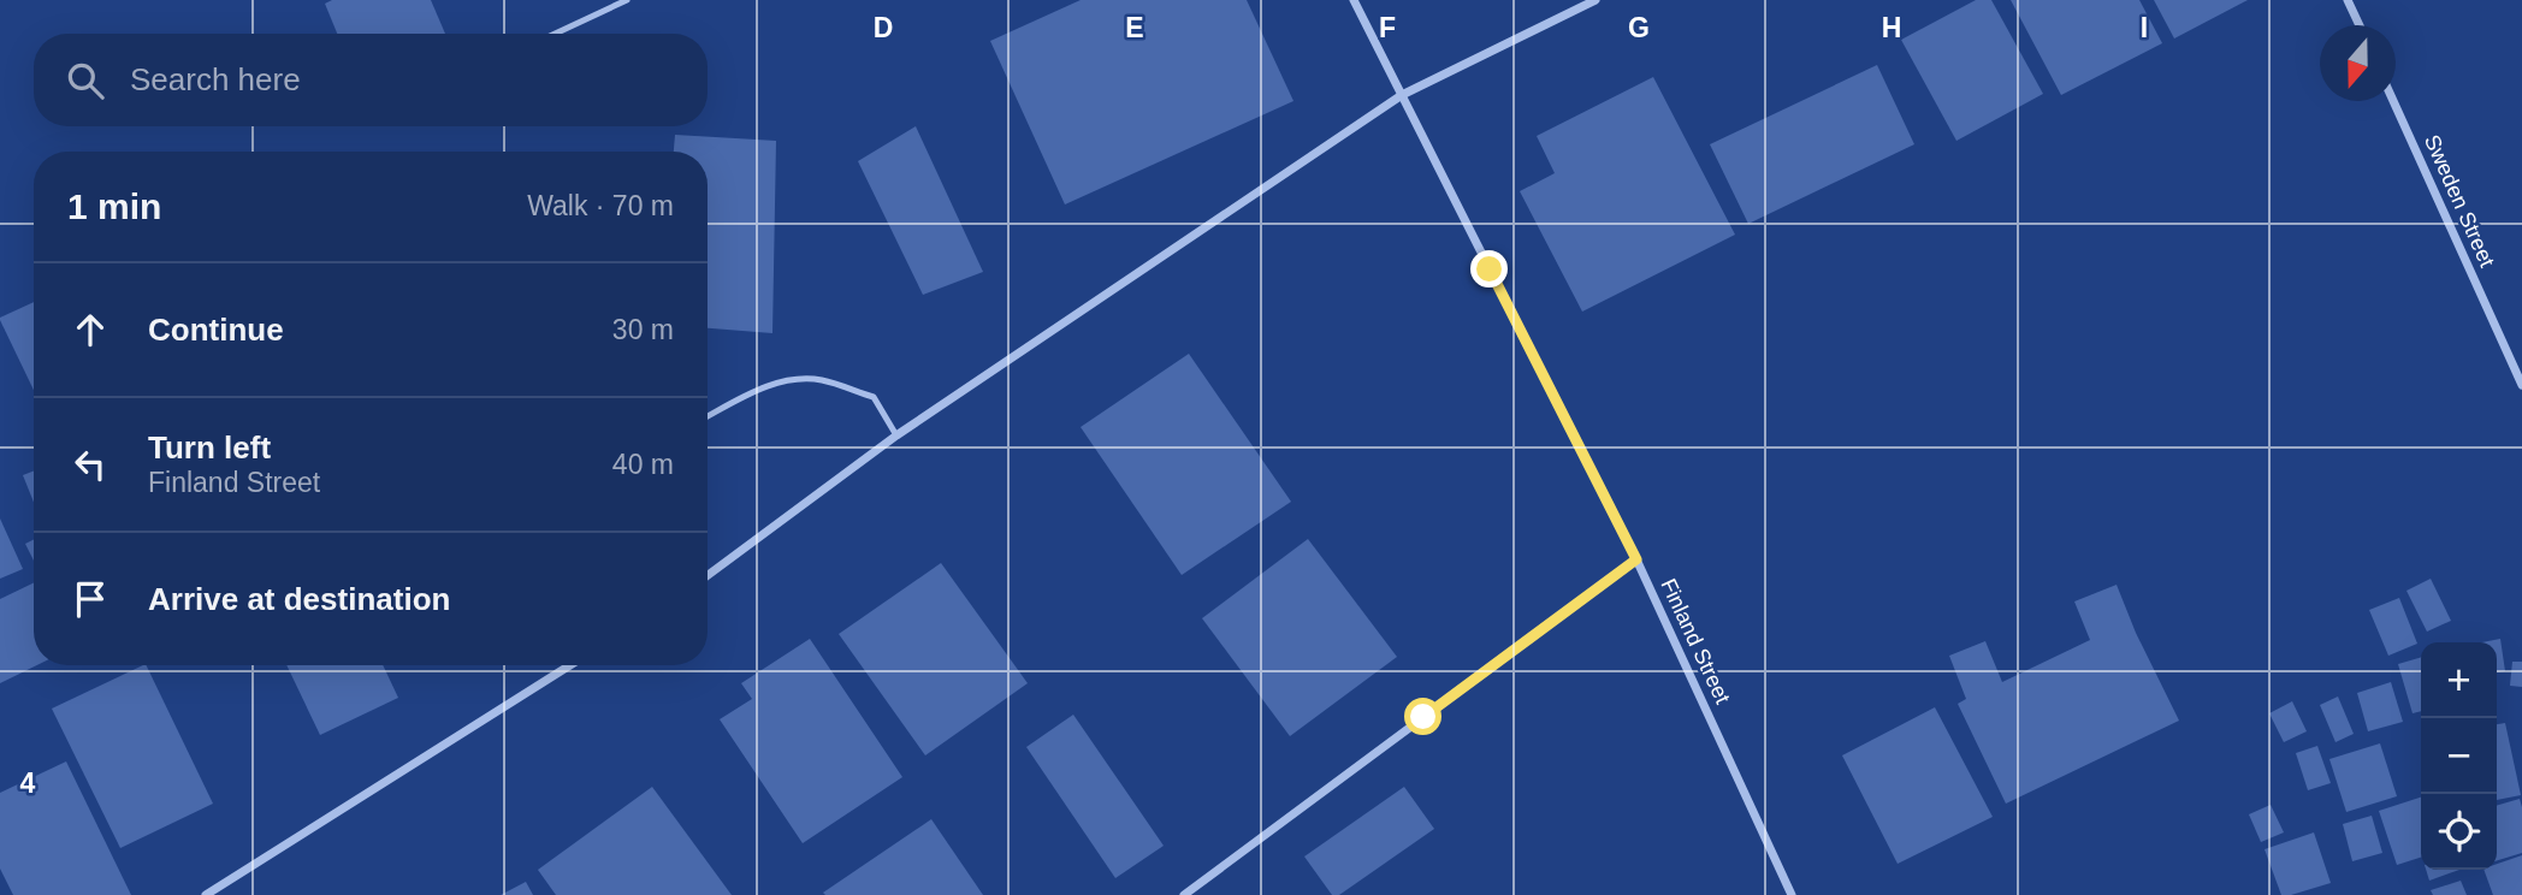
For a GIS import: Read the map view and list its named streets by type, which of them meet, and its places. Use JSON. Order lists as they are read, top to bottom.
{
  "streets": {
    "street": ["Sweden Street", "Finland Street"]
  },
  "north": "bottom",
  "page": {
    "search": "Search here",
    "heading": ["1 min", "Walk · 70 m"],
    "list": [
      ["Continue", "30 m"],
      ["Turn left", "Finland Street", "40 m"],
      "Arrive at destination"
    ],
    "map_buttons": ["+", "−"]
  },
  "grid": {
    "columns": [
      "D",
      "E",
      "F",
      "G",
      "H",
      "I"
    ],
    "rows": ["4"]
  }
}
